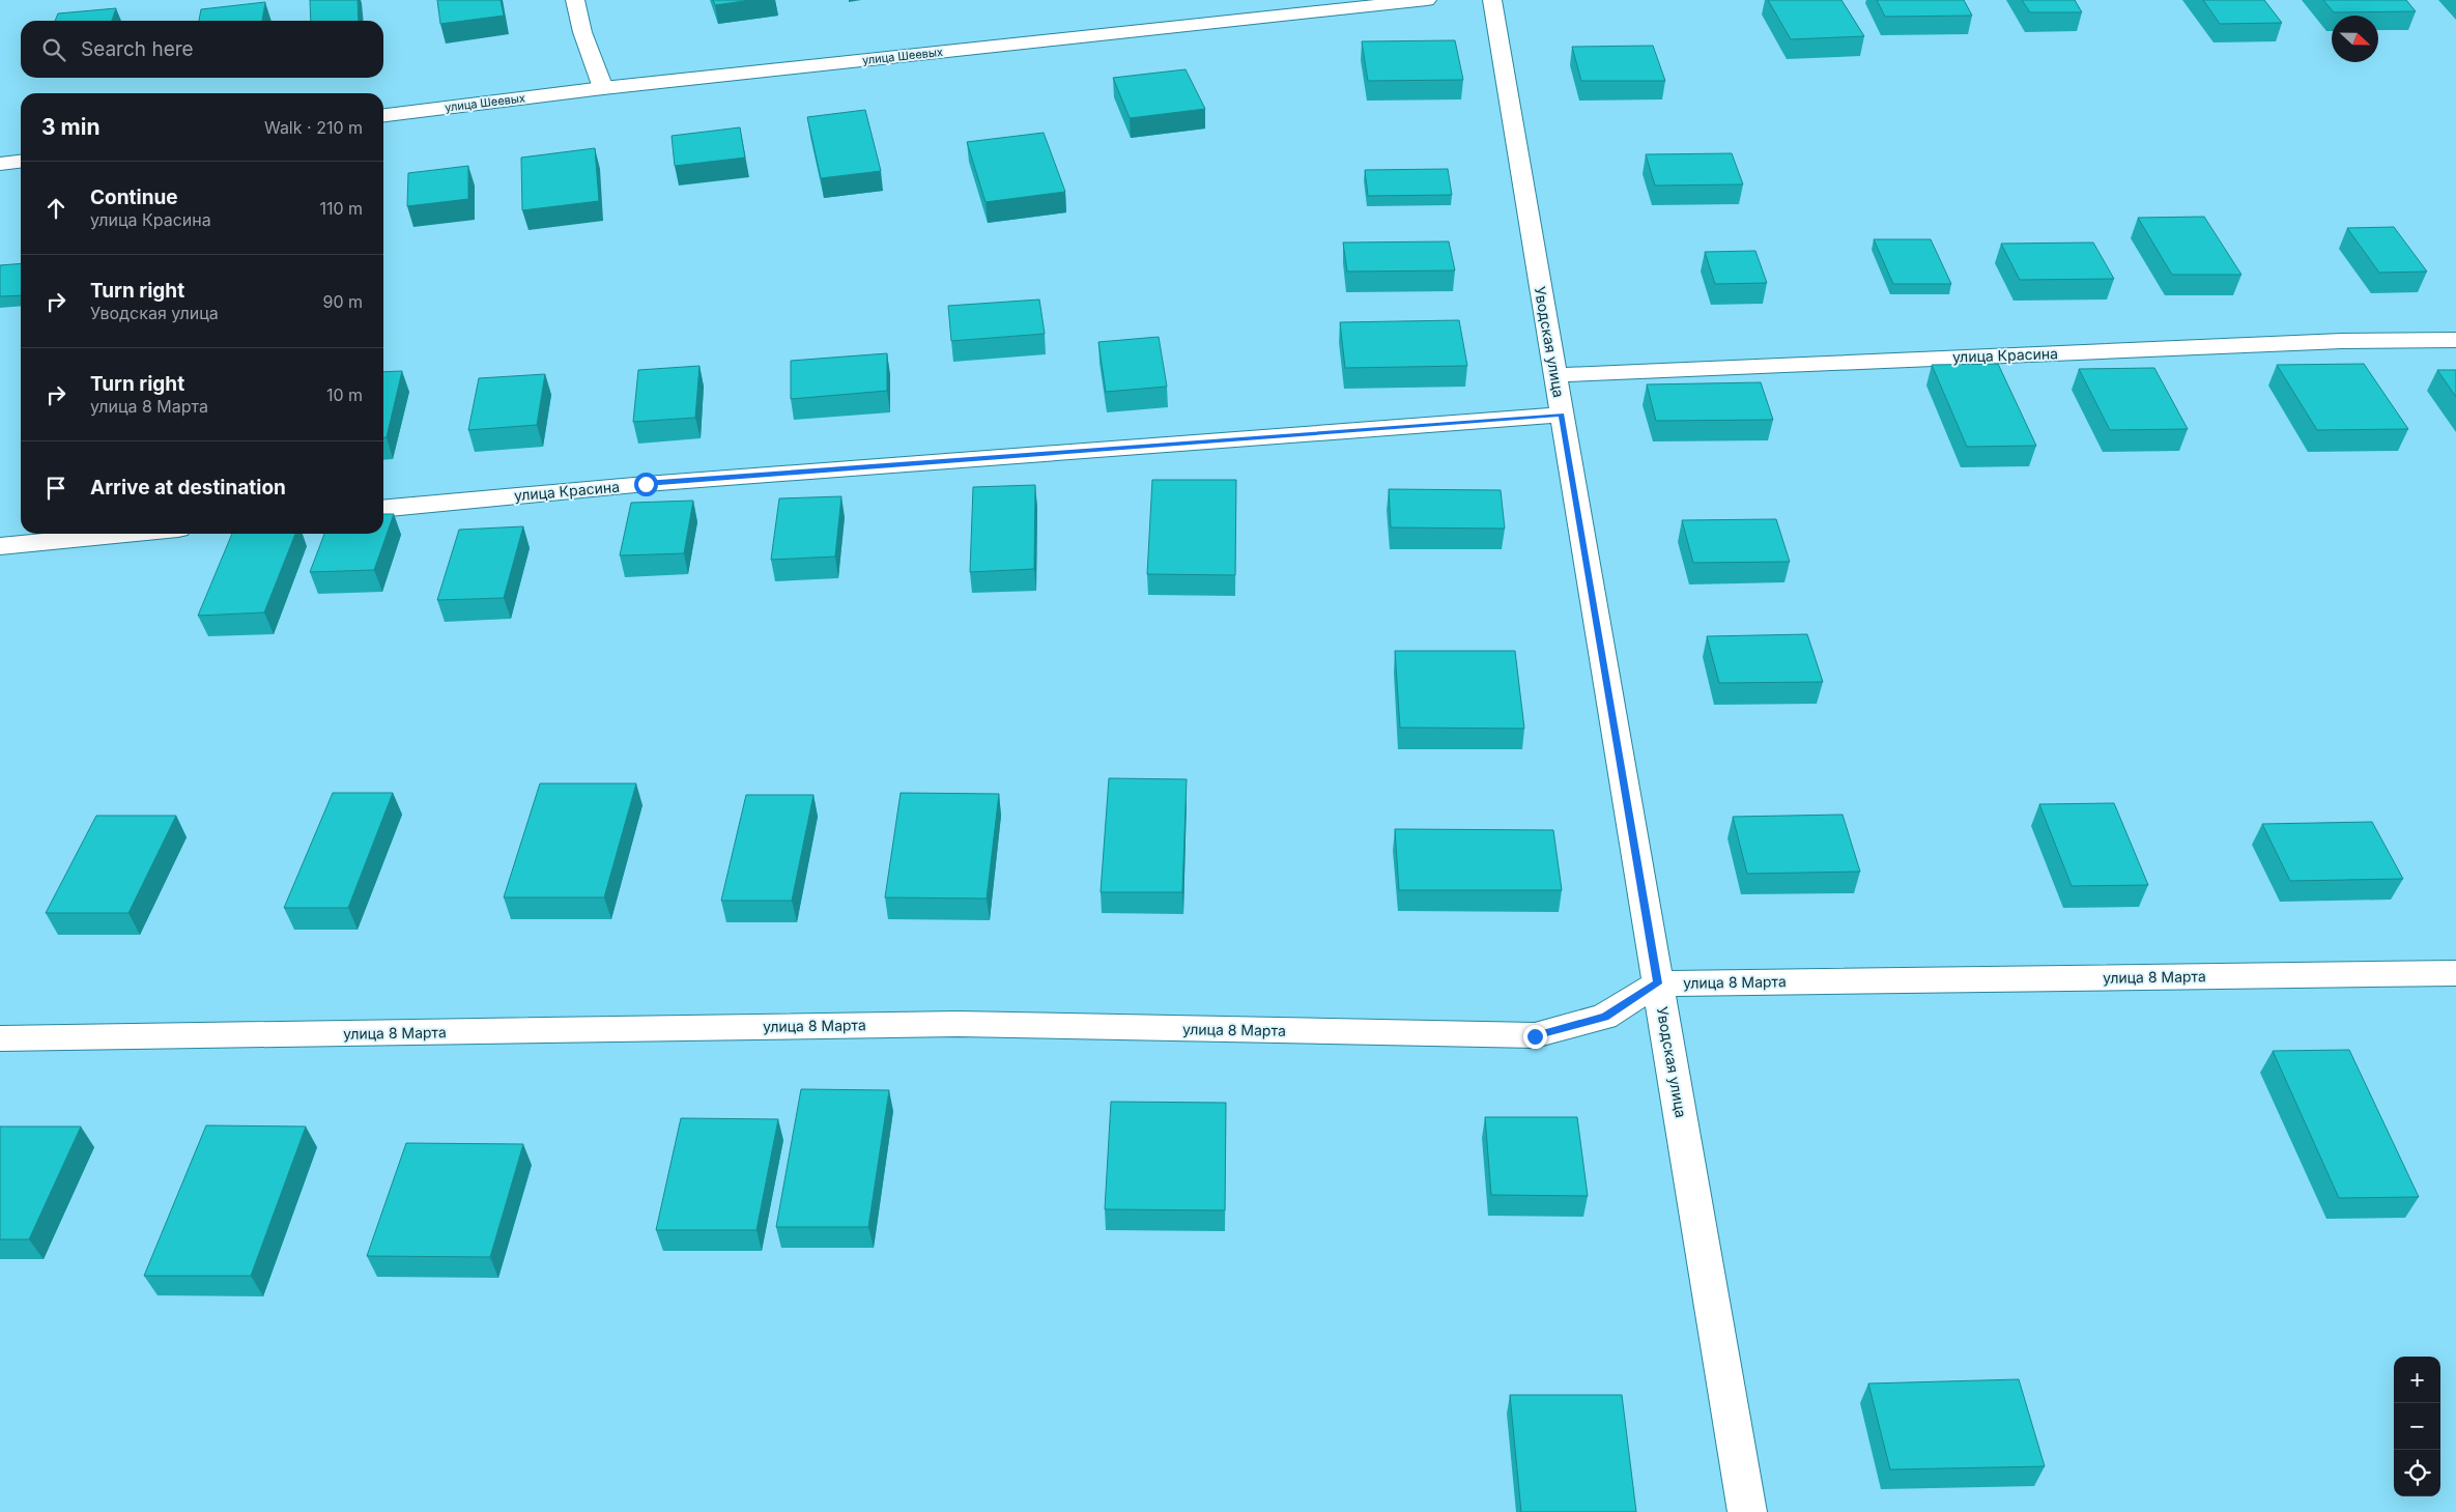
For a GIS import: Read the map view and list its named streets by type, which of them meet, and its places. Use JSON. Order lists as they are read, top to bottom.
{
  "streets": {
    "street": [
      "улица Шеевых",
      "Уводская улица",
      "улица Красина",
      "улица 8 Марта"
    ]
  },
  "crossings": [
    ["Уводская улица", "улица Красина"],
    ["Уводская улица", "улица 8 Марта"]
  ],
  "north": "right",
  "page": {
    "search": "Search here",
    "heading": ["3 min", "Walk · 210 m"],
    "list": [
      ["Continue", "улица Красина", "110 m"],
      ["Turn right", "Уводская улица", "90 m"],
      ["Turn right", "улица 8 Марта", "10 m"],
      "Arrive at destination"
    ],
    "map_buttons": ["+", "−"]
  }
}
